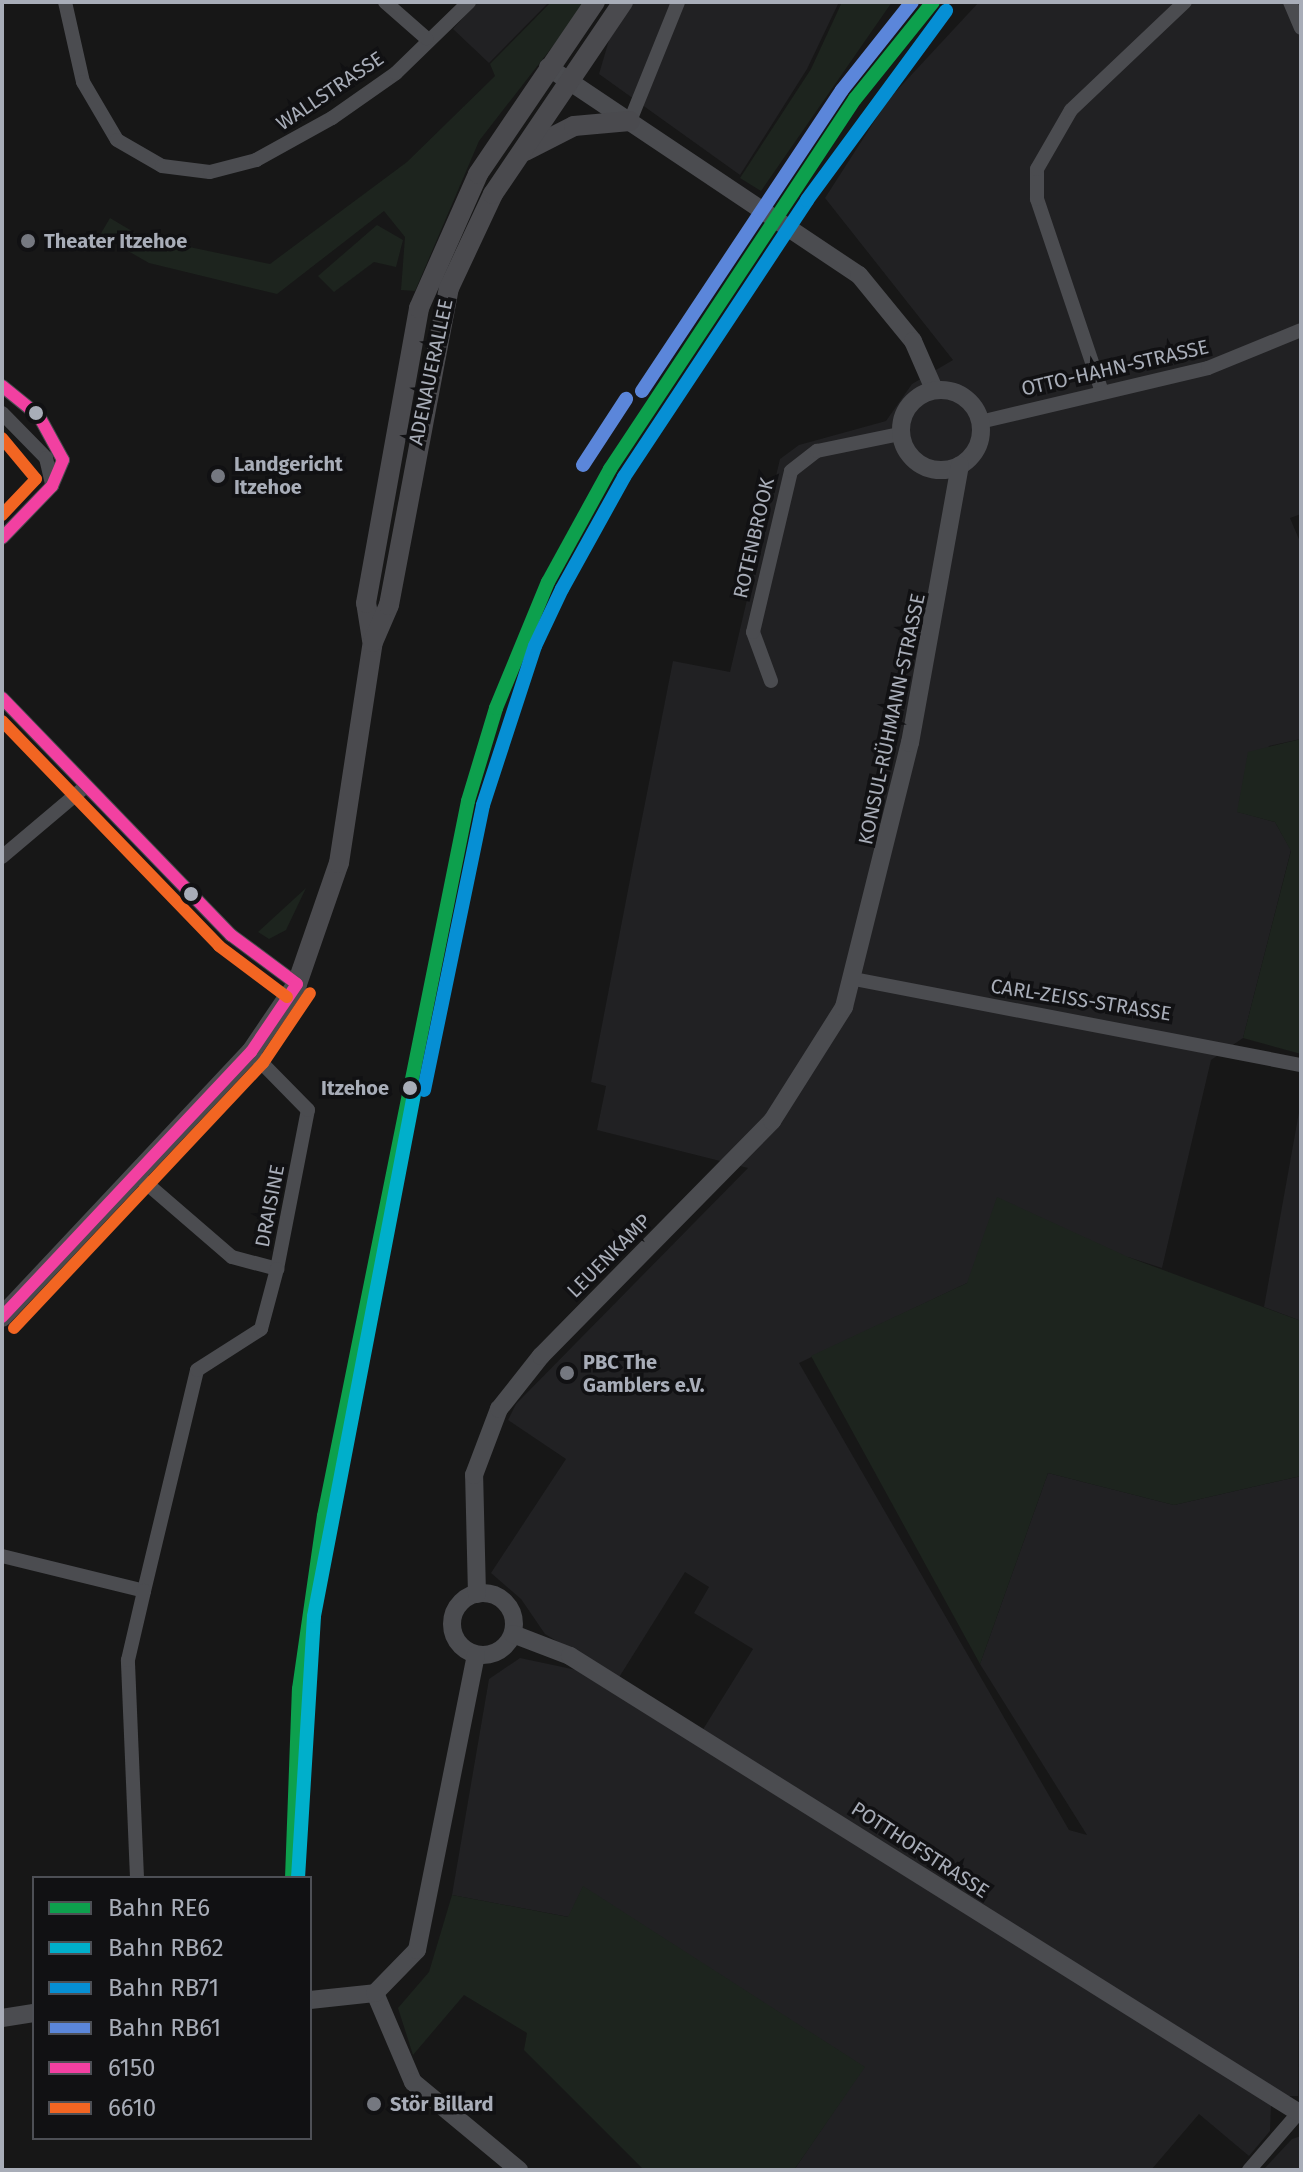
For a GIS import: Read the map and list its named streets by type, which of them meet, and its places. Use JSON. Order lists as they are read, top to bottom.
{
  "streets": {
    "main road": ["ADENAUERALLEE"],
    "street": [
      "WALLSTRASSE",
      "OTTO-HAHN-STRASSE",
      "ROTENBROOK",
      "KONSUL-RÜHMANN-STRASSE",
      "CARL-ZEISS-STRASSE",
      "DRAISINE",
      "LEUENKAMP",
      "POTTHOFSTRASSE"
    ]
  },
  "crossings": [
    ["OTTO-HAHN-STRASSE", "ROTENBROOK"],
    ["OTTO-HAHN-STRASSE", "KONSUL-RÜHMANN-STRASSE"],
    ["ADENAUERALLEE", "DRAISINE"],
    ["ROTENBROOK", "KONSUL-RÜHMANN-STRASSE"],
    ["KONSUL-RÜHMANN-STRASSE", "CARL-ZEISS-STRASSE"],
    ["KONSUL-RÜHMANN-STRASSE", "LEUENKAMP"],
    ["CARL-ZEISS-STRASSE", "LEUENKAMP"],
    ["LEUENKAMP", "POTTHOFSTRASSE"]
  ],
  "places": [
    "Theater Itzehoe",
    "Landgericht Itzehoe",
    "Itzehoe",
    "PBC The Gamblers e.V.",
    "Stör Billard"
  ],
  "lines": [
    "rail line RE6",
    "rail line RB61",
    "rail line RB71",
    "transit line 6150",
    "transit line 6610",
    "rail line RB62"
  ],
  "legend": [
    "Bahn RE6",
    "Bahn RB62",
    "Bahn RB71",
    "Bahn RB61",
    "6150",
    "6610"
  ]
}
